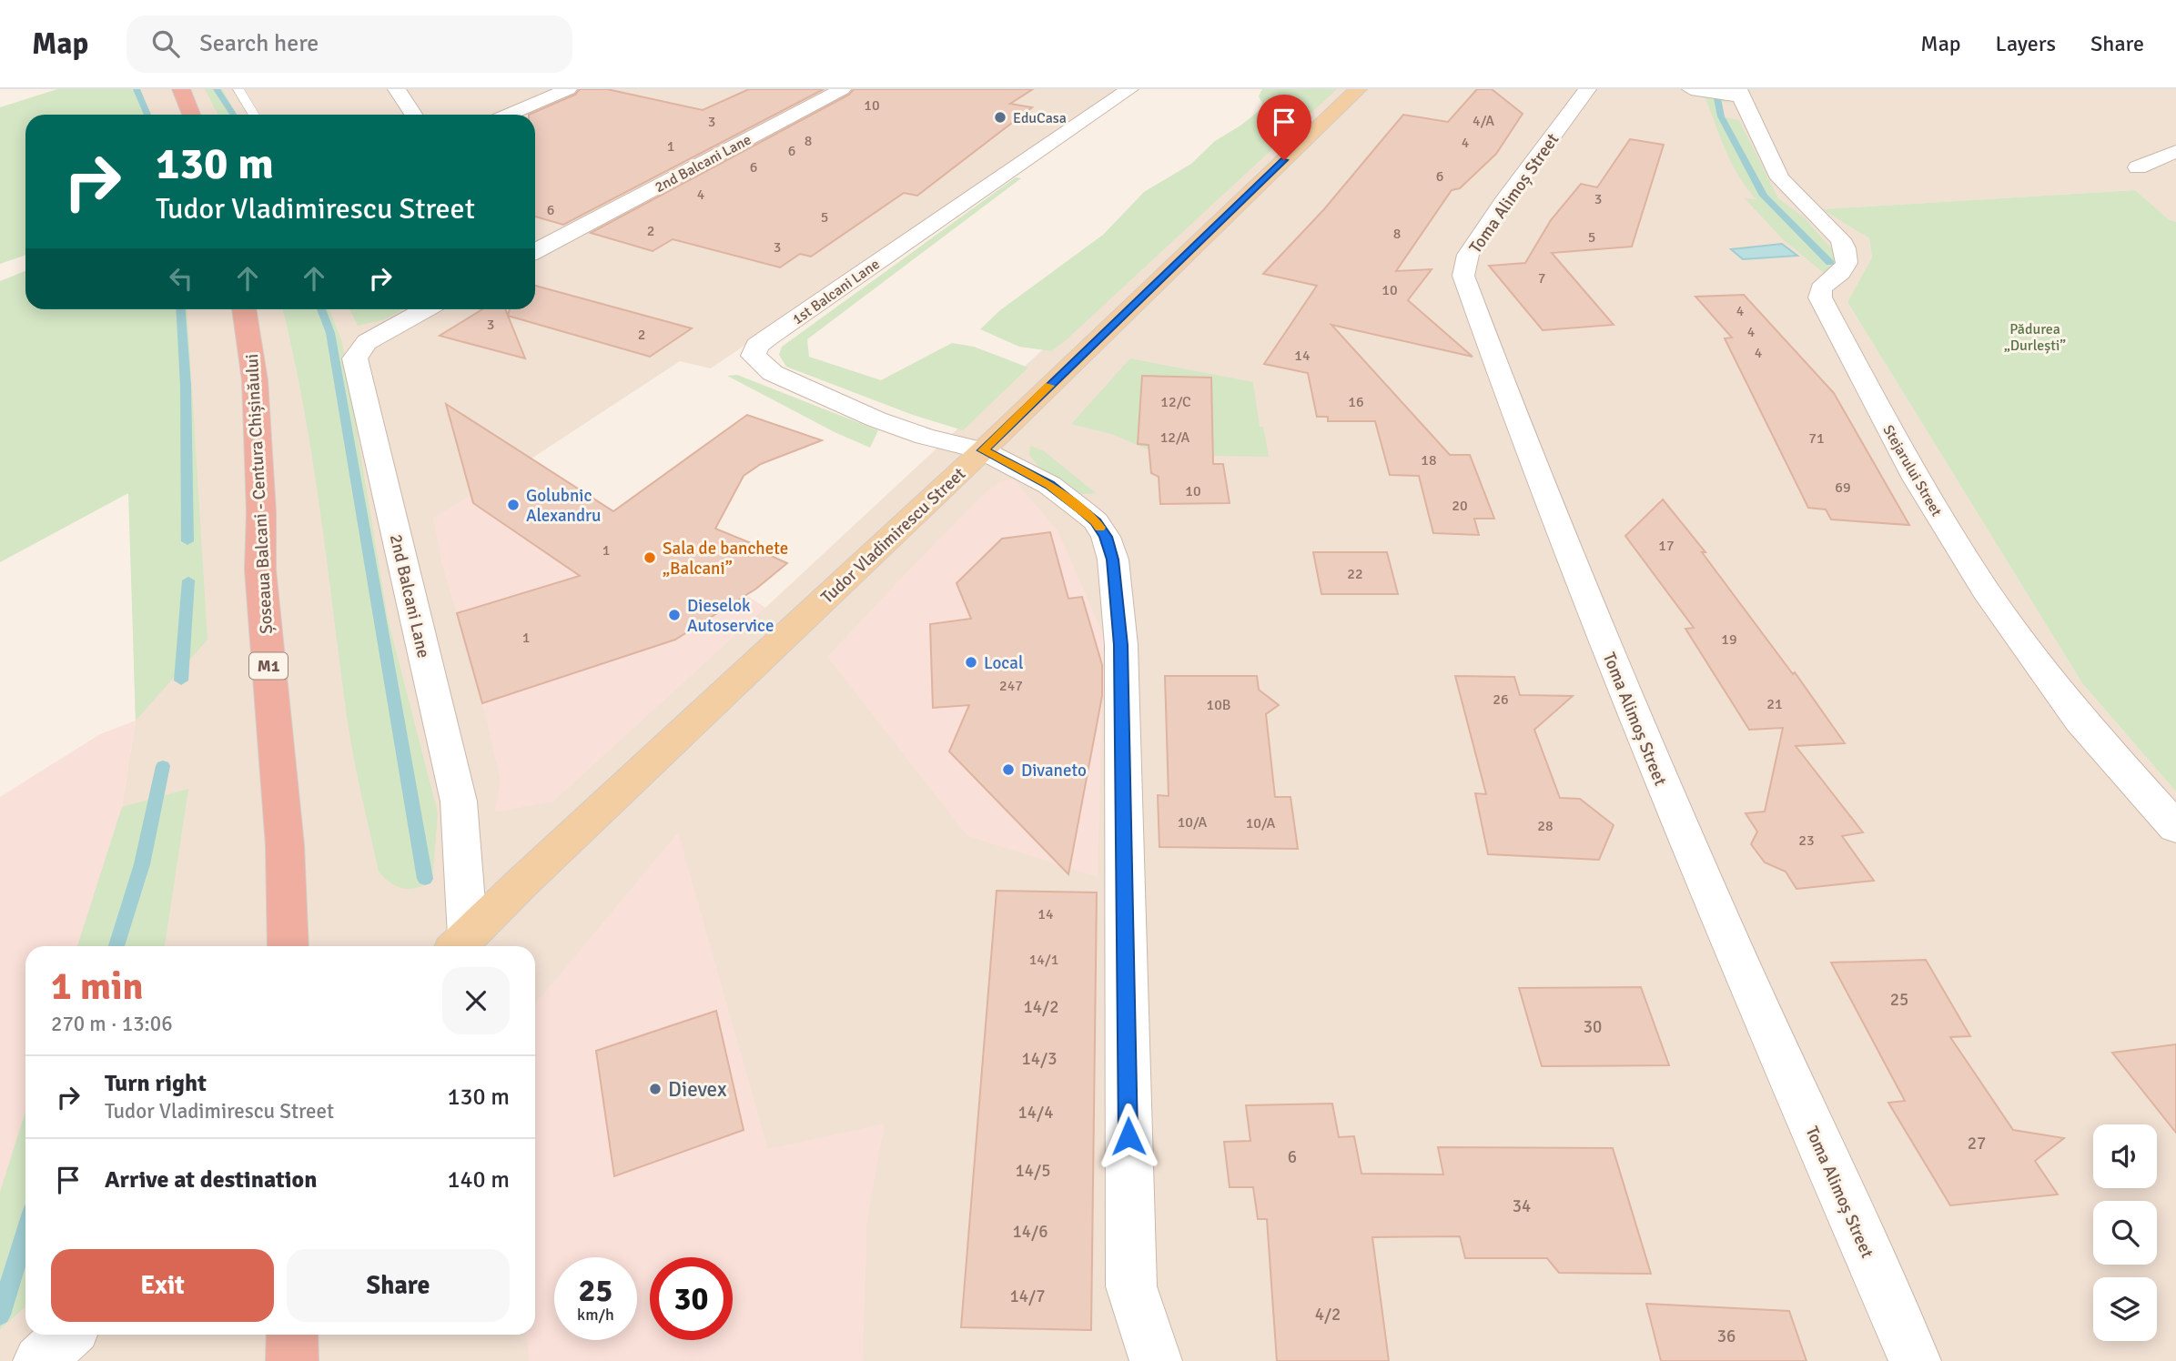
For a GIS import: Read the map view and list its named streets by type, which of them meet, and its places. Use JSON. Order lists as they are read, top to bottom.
{
  "streets": {
    "highway": ["Șoseaua Balcani - Centura Chișinăului", "M1"],
    "main road": ["Tudor Vladimirescu Street"],
    "street": [
      "2nd Balcani Lane",
      "Toma Alimoș Street",
      "1st Balcani Lane",
      "Stejarului Street"
    ]
  },
  "crossings": [
    ["2nd Balcani Lane", "Tudor Vladimirescu Street"],
    ["1st Balcani Lane", "Tudor Vladimirescu Street"]
  ],
  "parks": ["Pădurea „Durlești”"],
  "places": [
    "EduCasa",
    "Golubnic Alexandru",
    "Sala de banchete „Balcani”",
    "Dieselok Autoservice",
    "Local",
    "Divaneto",
    "Dievex"
  ],
  "house_numbers": [
    "10",
    "4/A",
    "3",
    "8",
    "4",
    "1",
    "6",
    "6",
    "6",
    "4",
    "3",
    "6",
    "5",
    "2",
    "8",
    "5",
    "3",
    "7",
    "10",
    "4",
    "3",
    "4",
    "2",
    "4",
    "14",
    "12/C",
    "16",
    "12/A",
    "71",
    "18",
    "69",
    "10",
    "20",
    "17",
    "1",
    "22",
    "1",
    "19",
    "247",
    "26",
    "21",
    "10B",
    "10/A",
    "10/A",
    "28",
    "23",
    "14",
    "14/1",
    "25",
    "14/2",
    "30",
    "14/3",
    "14/4",
    "27",
    "6",
    "14/5",
    "34",
    "14/6",
    "14/7",
    "4/2",
    "36"
  ],
  "page": {
    "header": "Map",
    "search": "Search here",
    "nav": ["Map", "Layers", "Share"],
    "turn": ["130 m", "Tudor Vladimirescu Street"],
    "heading": ["1 min", "270 m · 13:06"],
    "list": [
      {
        "name": "Turn right",
        "note": "Tudor Vladimirescu Street",
        "value": "130 m"
      },
      {
        "name": "Arrive at destination",
        "value": "140 m"
      }
    ],
    "buttons": ["Exit", "Share"],
    "speed": "25 km/h",
    "limit": "30"
  }
}
